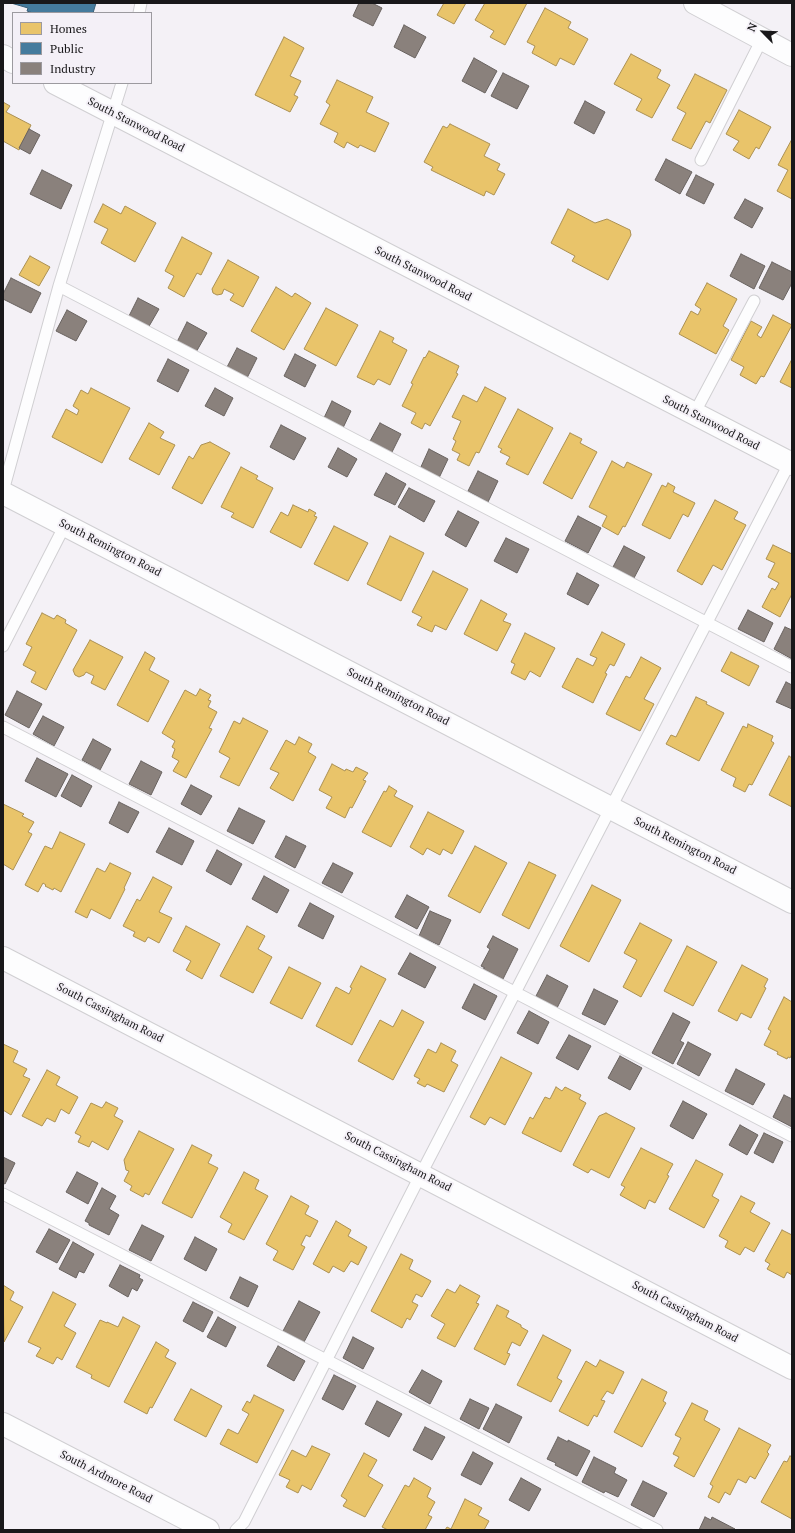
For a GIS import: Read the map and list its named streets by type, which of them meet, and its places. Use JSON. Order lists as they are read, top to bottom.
{
  "streets": {
    "street": [
      "South Stanwood Road",
      "South Remington Road",
      "South Cassingham Road",
      "South Ardmore Road"
    ]
  },
  "legend": ["Homes", "Public", "Industry"],
  "north": "top left"
}
